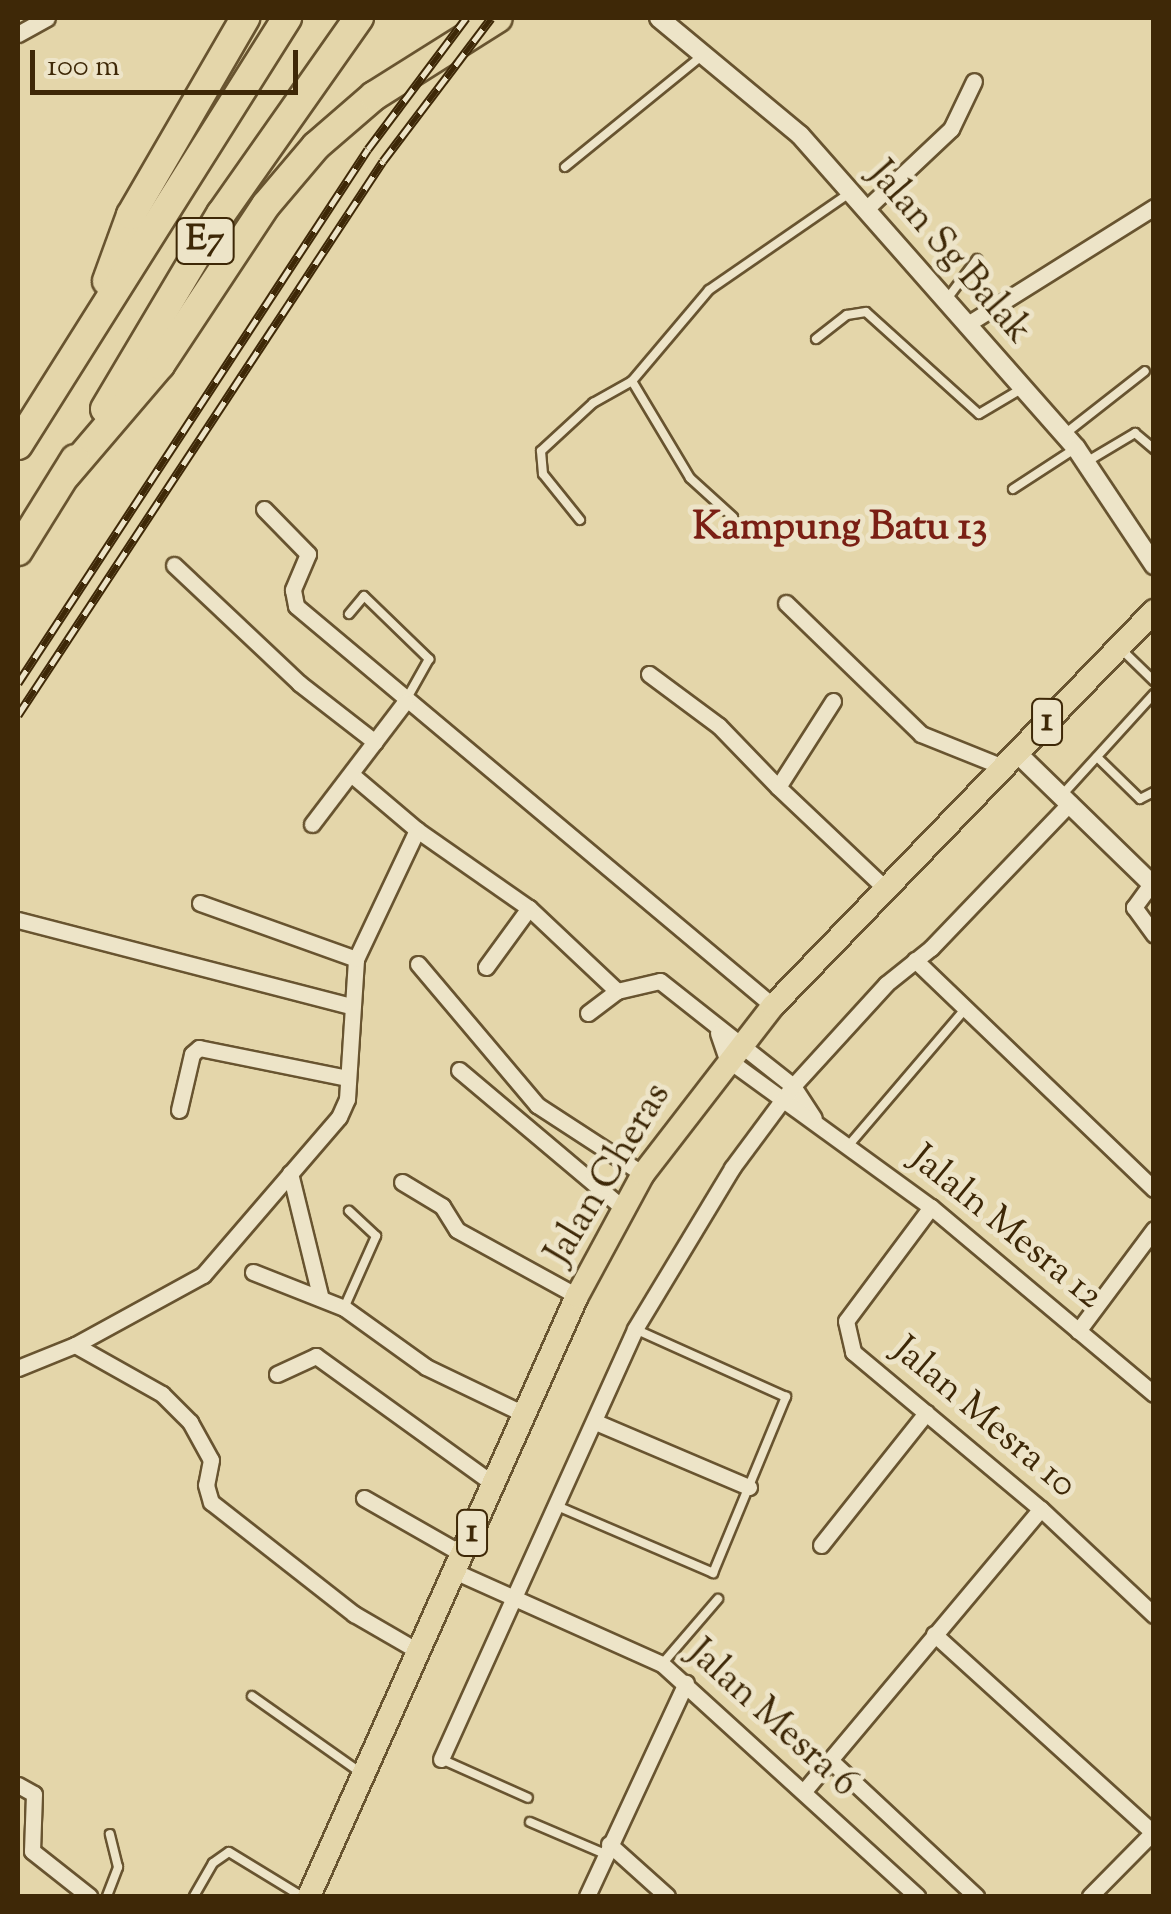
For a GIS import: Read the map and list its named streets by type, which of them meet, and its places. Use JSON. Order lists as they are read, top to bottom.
{
  "streets": {
    "highway": ["E7"],
    "main road": ["1", "Jalan Cheras"],
    "street": [
      "Jalan Sg Balak",
      "Jalaln Mesra 12",
      "Jalan Mesra 10",
      "Jalan Mesra 6"
    ]
  },
  "crossings": [
    ["Jalan Cheras", "Jalan Mesra 6"],
    ["Jalaln Mesra 12", "Jalan Mesra 10"]
  ],
  "districts": ["Kampung Batu 13"],
  "scale_bar": "100 m"
}
